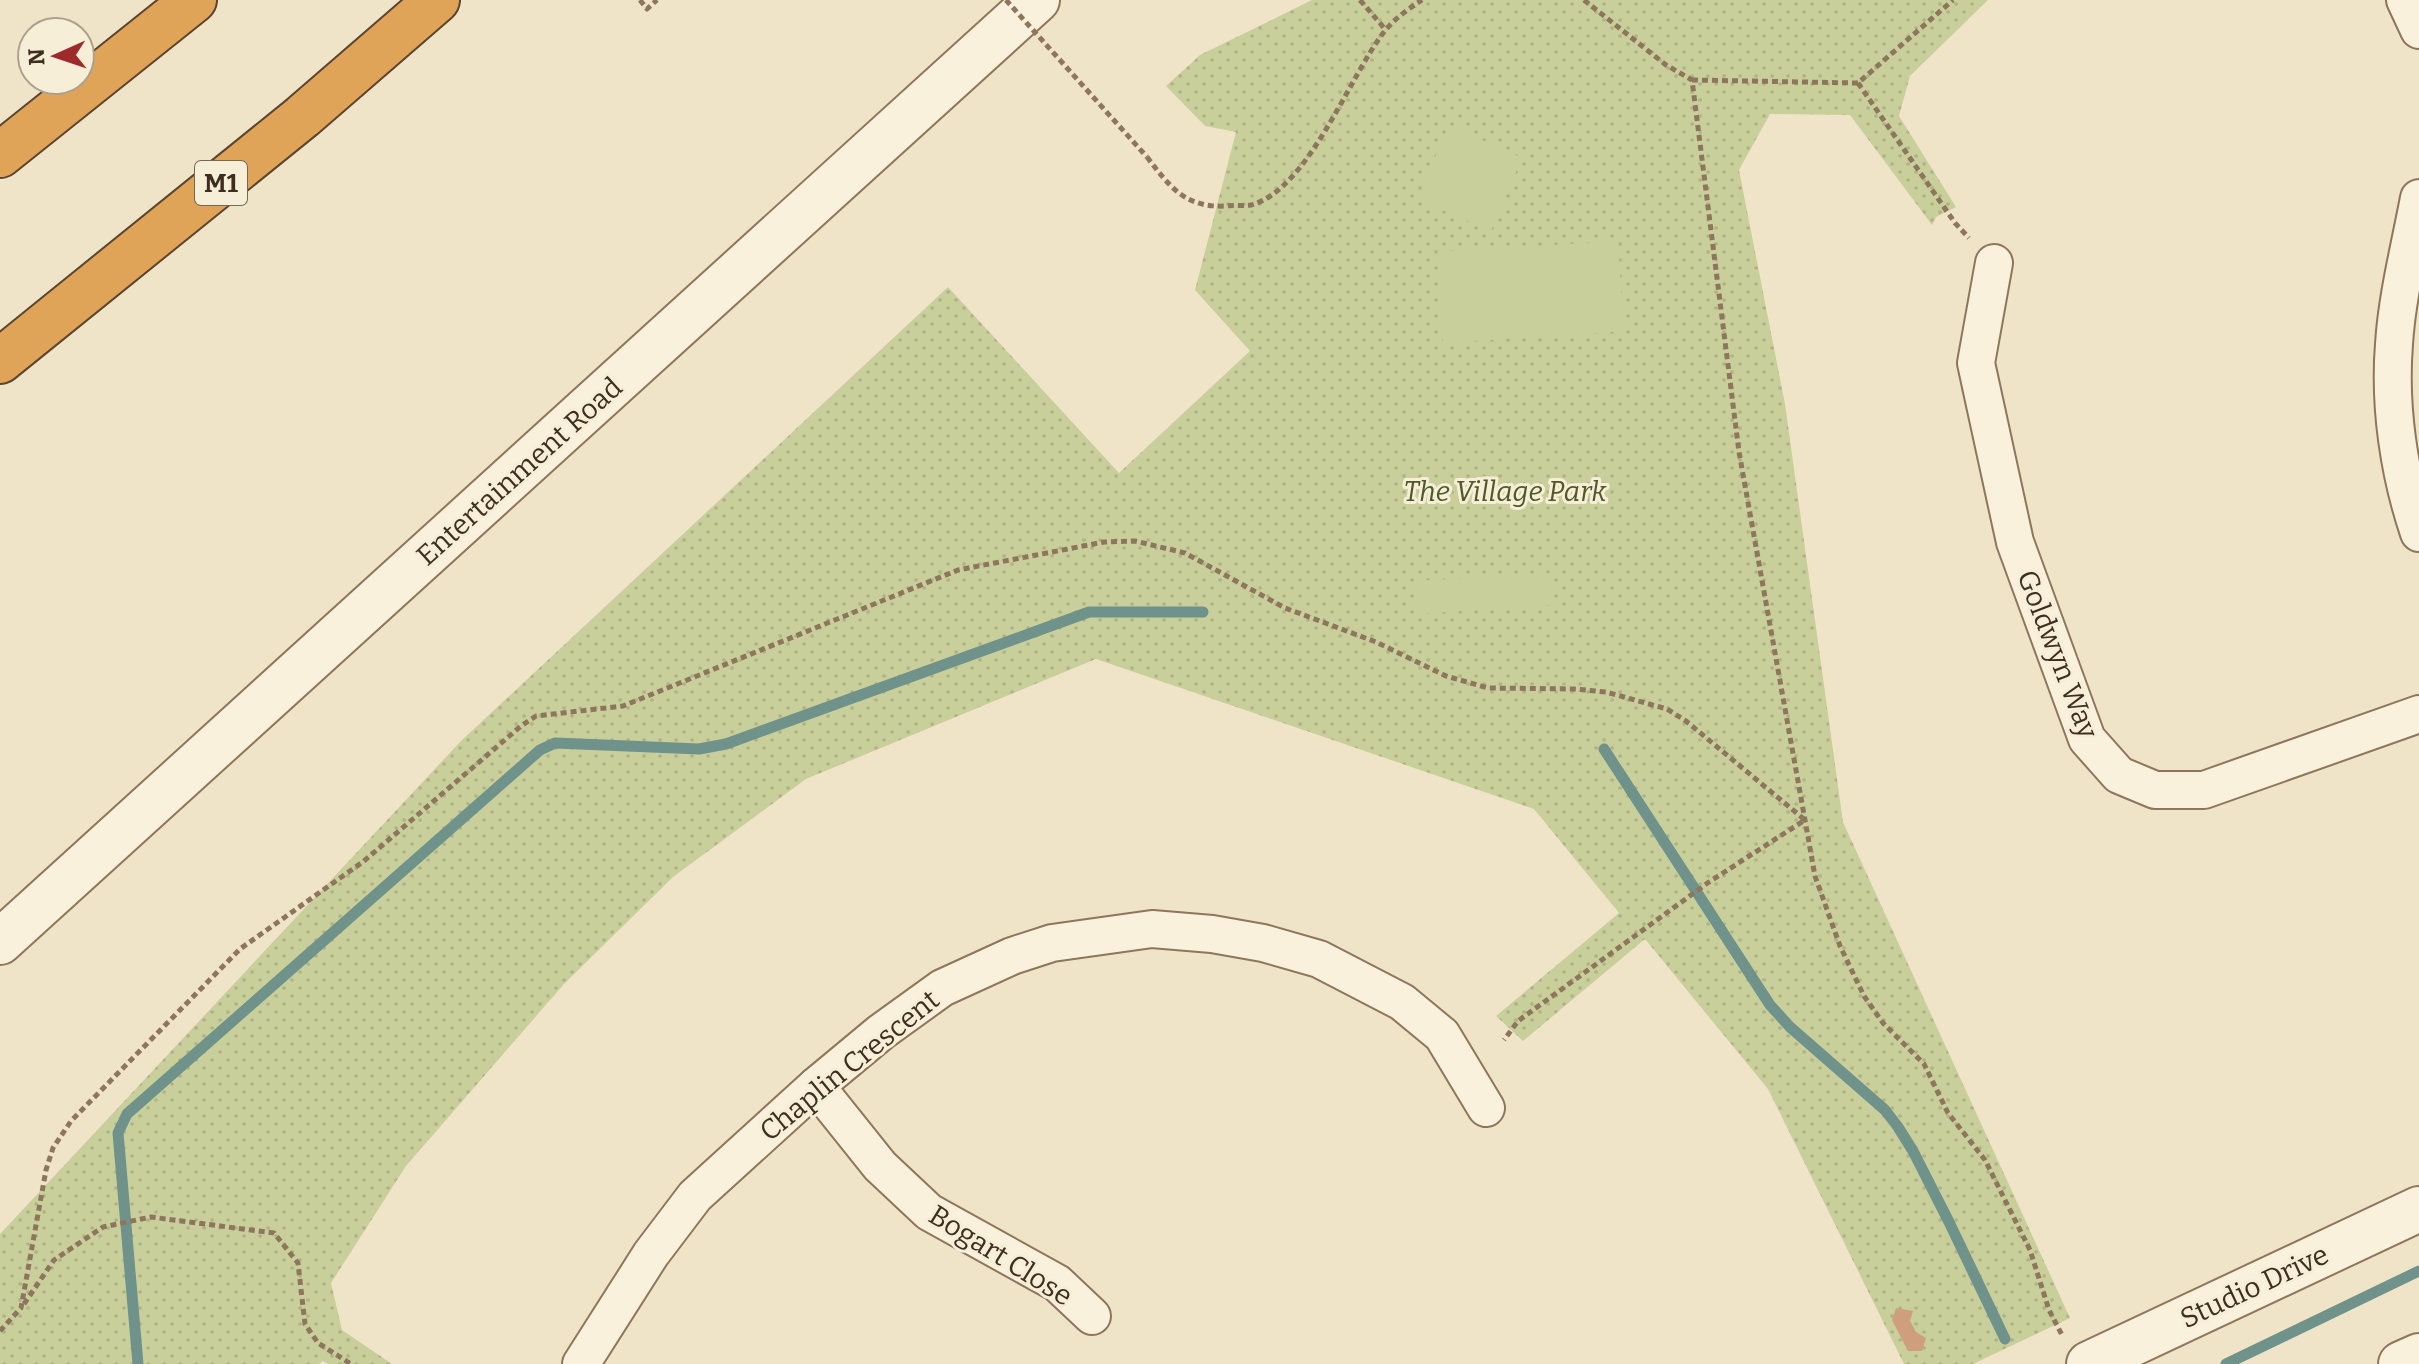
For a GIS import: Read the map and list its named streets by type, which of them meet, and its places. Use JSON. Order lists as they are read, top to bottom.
{
  "streets": {
    "highway": ["M1"],
    "street": [
      "Entertainment Road",
      "Goldwyn Way",
      "Chaplin Crescent",
      "Bogart Close",
      "Studio Drive"
    ]
  },
  "crossings": [
    ["Chaplin Crescent", "Bogart Close"]
  ],
  "parks": ["The Village Park"],
  "north": "left"
}
